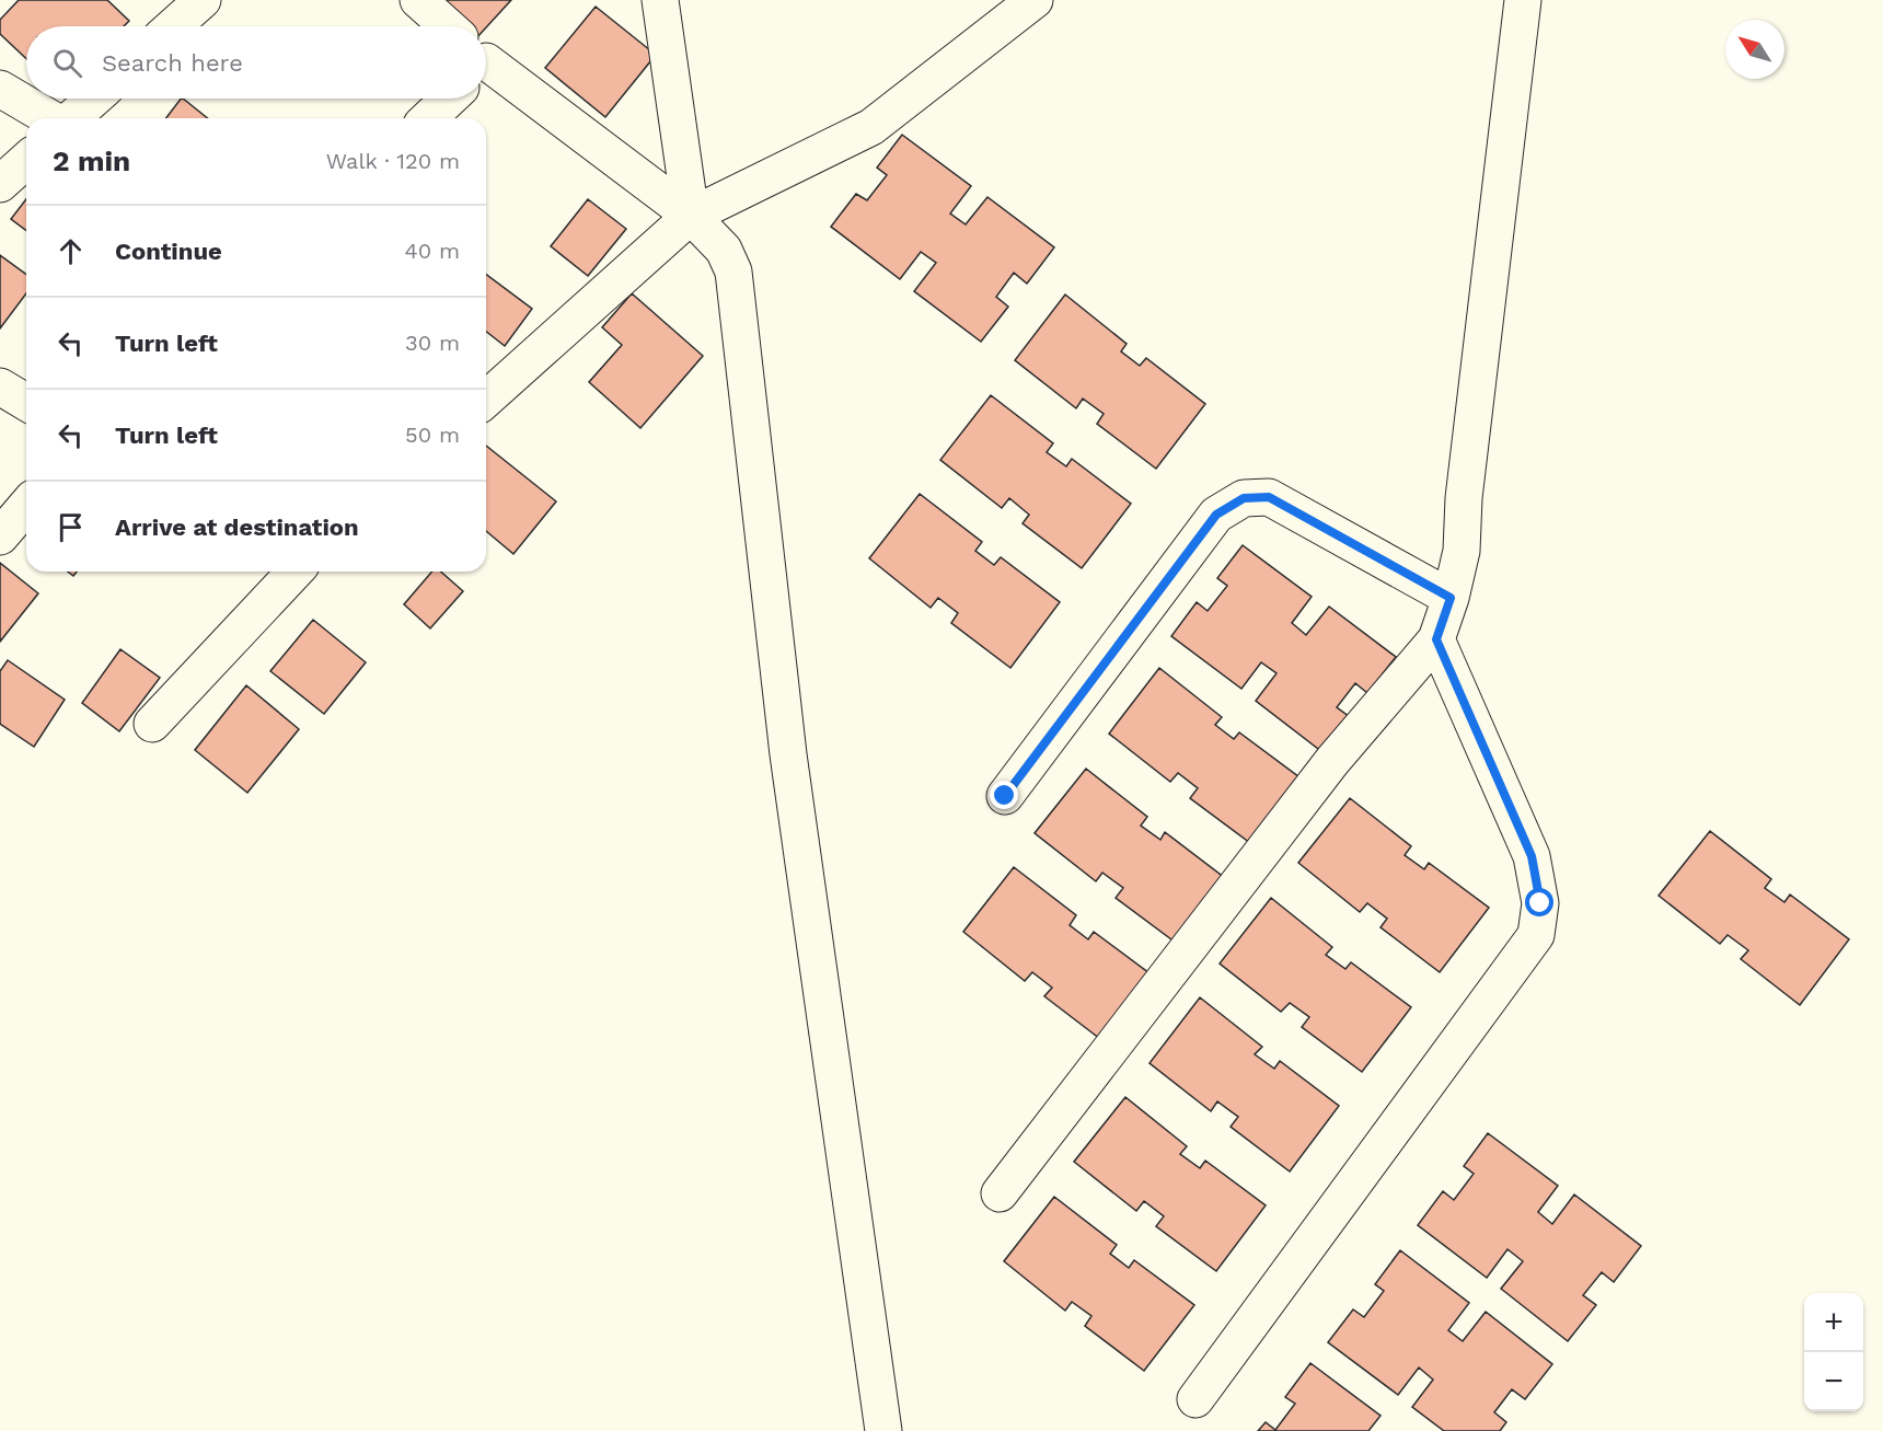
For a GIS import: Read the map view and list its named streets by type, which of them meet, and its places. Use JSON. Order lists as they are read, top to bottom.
{
  "north": "top left",
  "page": {
    "search": "Search here",
    "heading": ["2 min", "Walk · 120 m"],
    "list": [
      ["Continue", "40 m"],
      ["Turn left", "30 m"],
      ["Turn left", "50 m"],
      "Arrive at destination"
    ],
    "map_buttons": ["+", "−"]
  }
}
